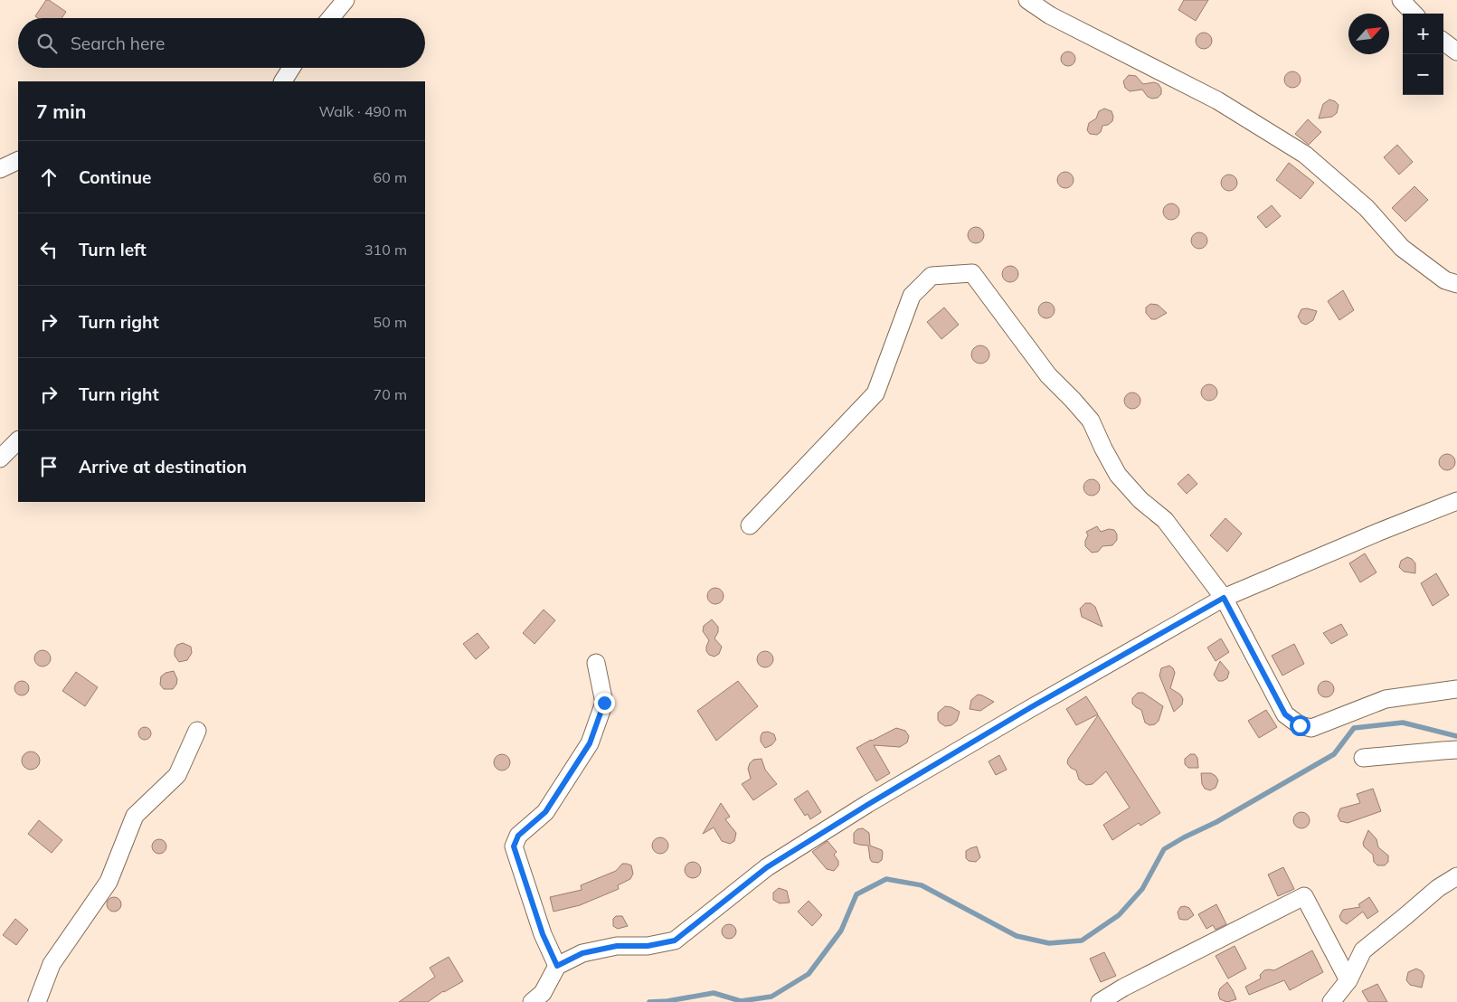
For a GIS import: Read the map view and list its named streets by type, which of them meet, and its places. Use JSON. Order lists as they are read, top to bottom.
{
  "north": "top right",
  "page": {
    "map_buttons": ["+", "−"],
    "search": "Search here",
    "heading": ["7 min", "Walk · 490 m"],
    "list": [
      ["Continue", "60 m"],
      ["Turn left", "310 m"],
      ["Turn right", "50 m"],
      ["Turn right", "70 m"],
      "Arrive at destination"
    ]
  }
}
